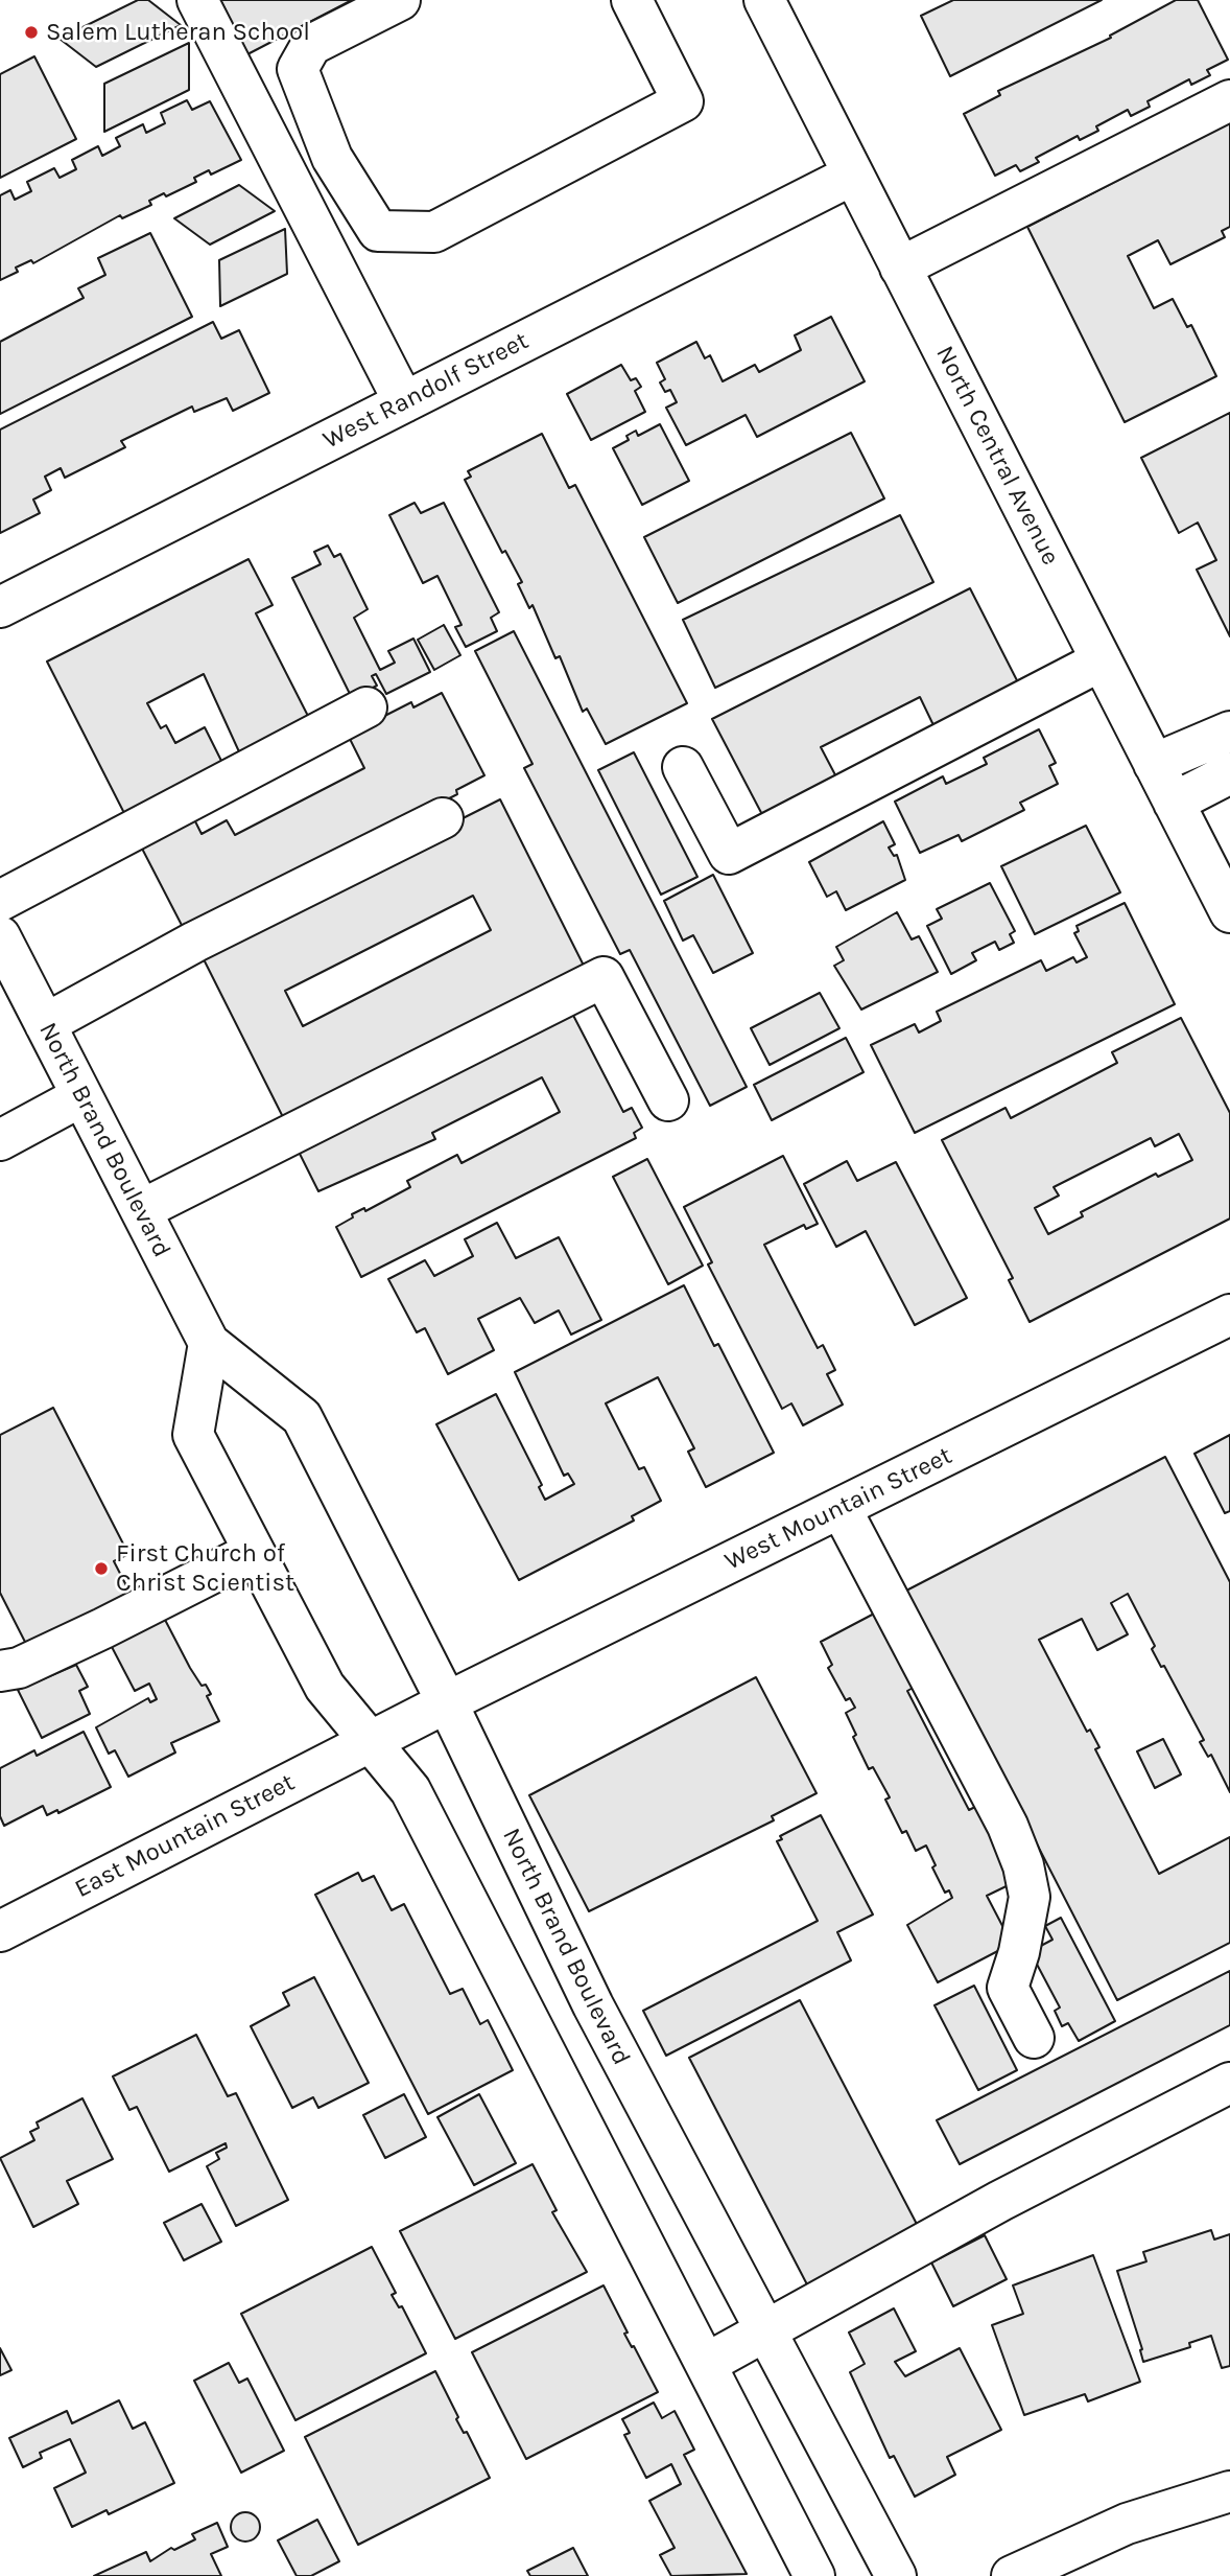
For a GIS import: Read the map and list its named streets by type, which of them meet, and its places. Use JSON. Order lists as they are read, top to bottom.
{
  "streets": {
    "street": [
      "West Randolf Street",
      "North Central Avenue",
      "North Brand Boulevard",
      "West Mountain Street",
      "East Mountain Street"
    ]
  },
  "crossings": [
    ["West Randolf Street", "North Central Avenue"],
    ["North Brand Boulevard", "West Mountain Street"],
    ["West Mountain Street", "East Mountain Street"]
  ],
  "places": ["Salem Lutheran School", "First Church of Christ Scientist"]
}
